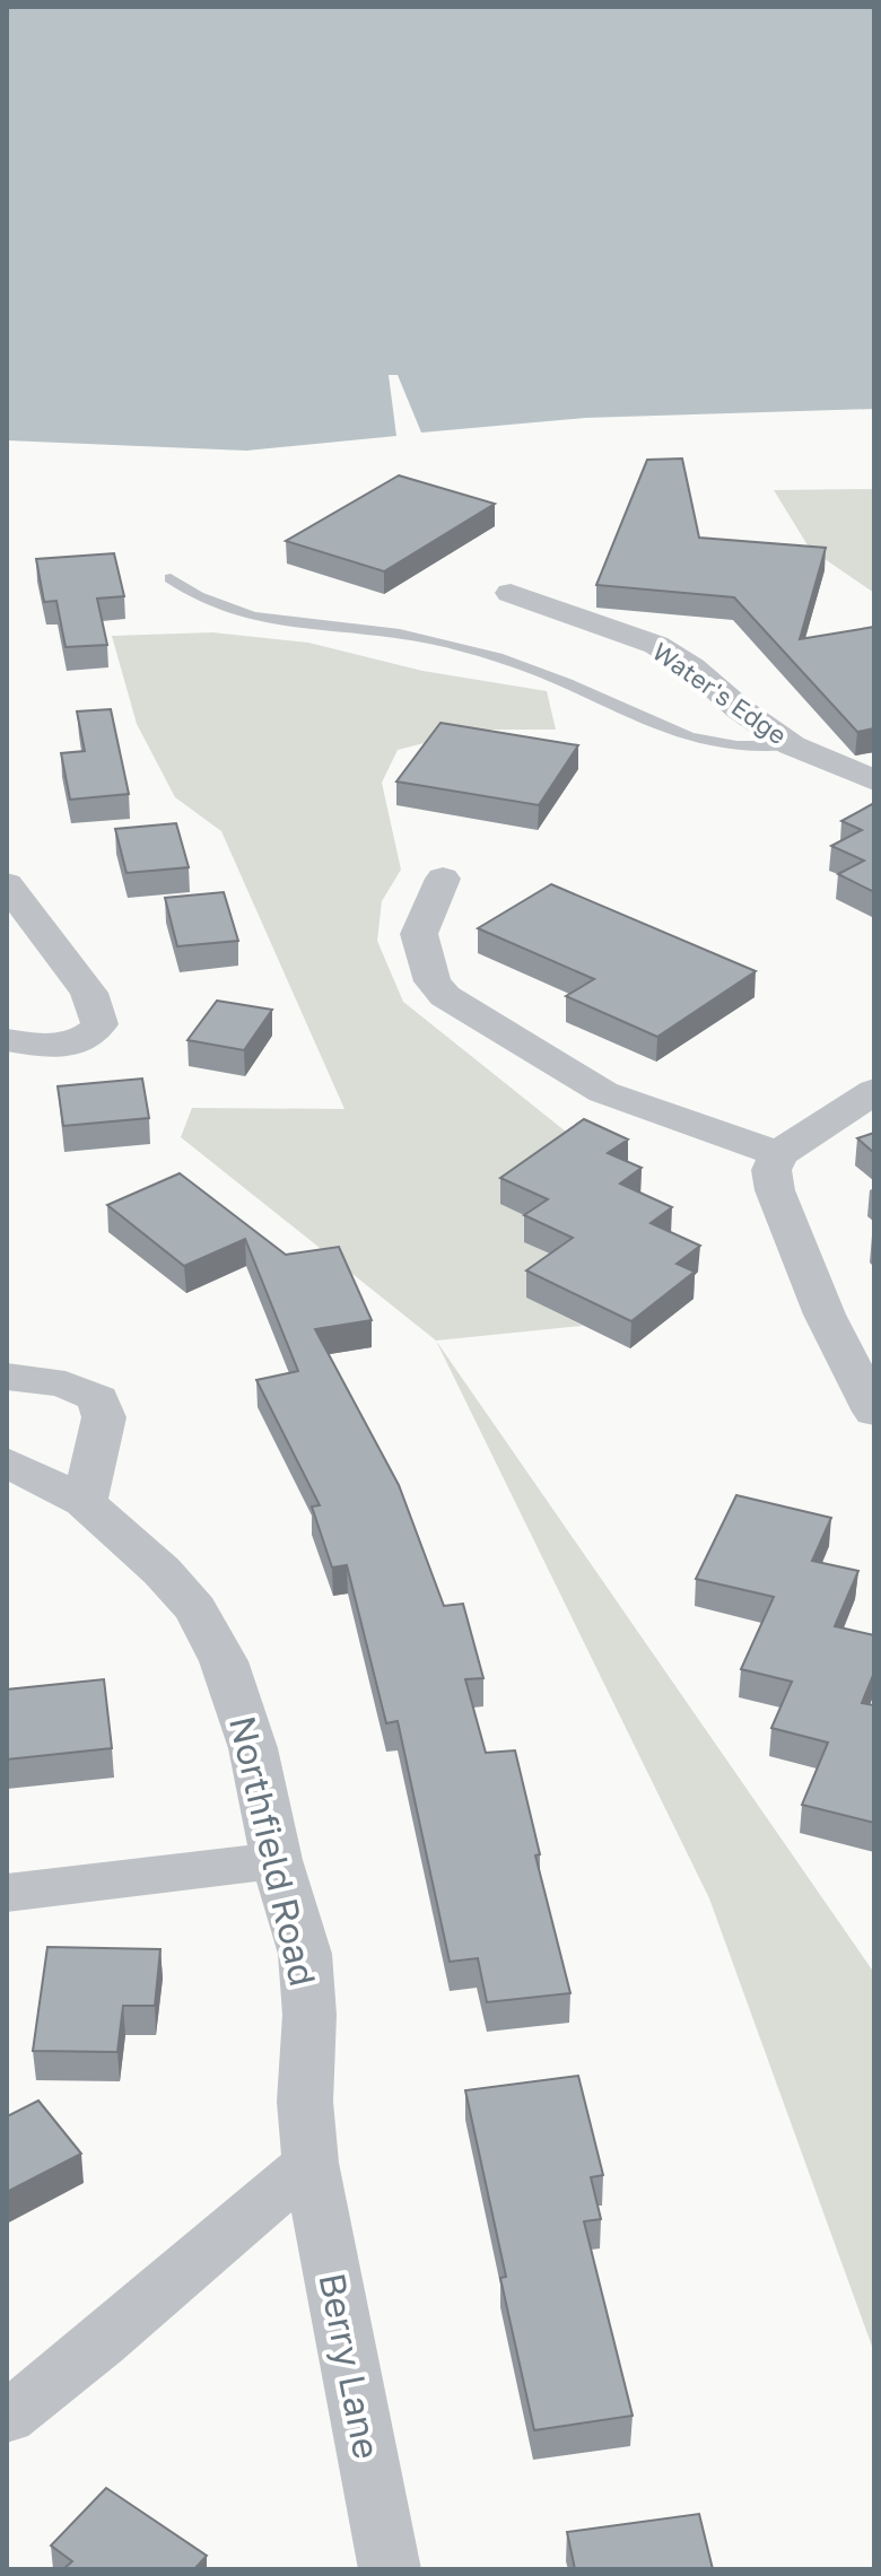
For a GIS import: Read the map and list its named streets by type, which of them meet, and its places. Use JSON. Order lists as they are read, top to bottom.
{
  "streets": {
    "street": ["Water's Edge", "Northfield Road", "Berry Lane"]
  },
  "crossings": [
    ["Northfield Road", "Berry Lane"]
  ]
}
